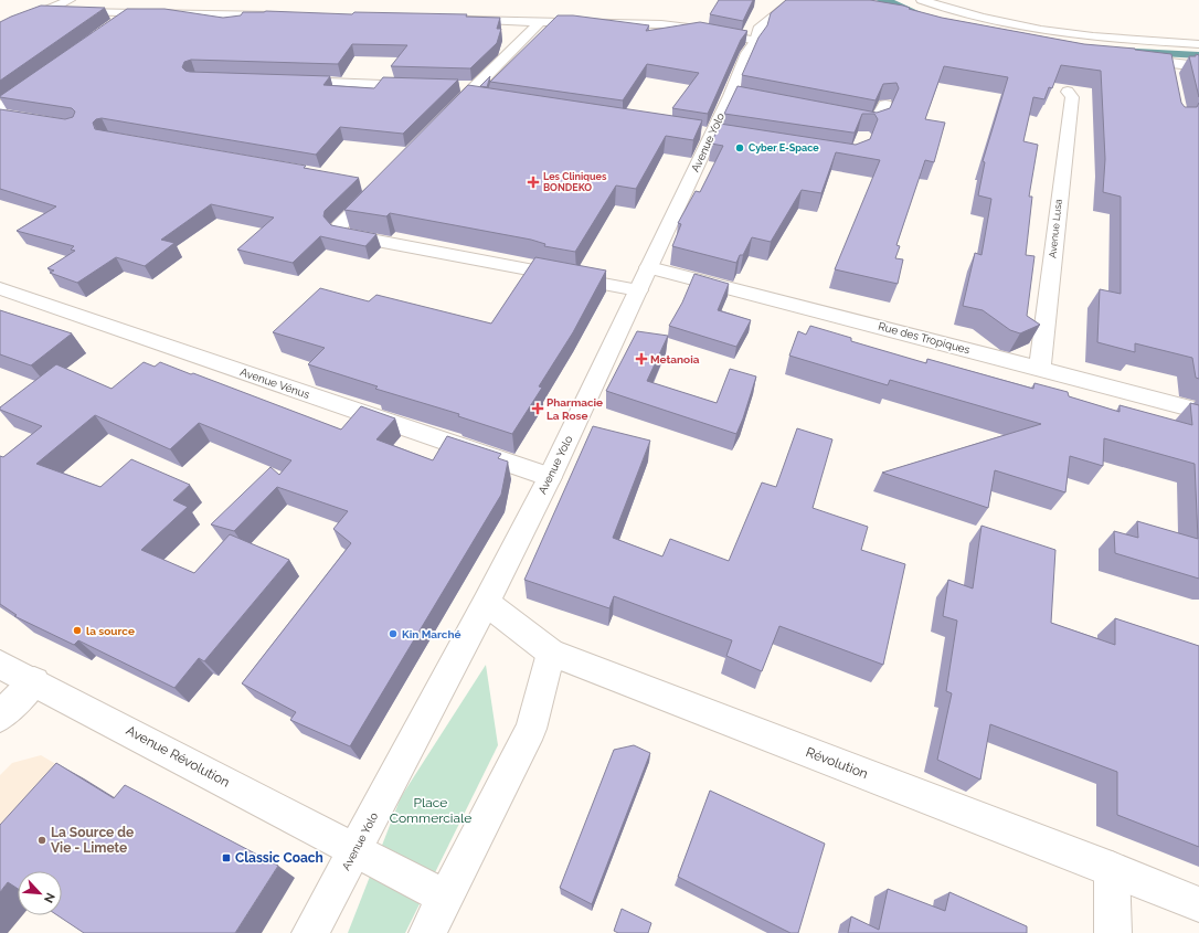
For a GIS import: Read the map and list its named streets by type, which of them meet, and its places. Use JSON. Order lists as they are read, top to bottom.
{
  "streets": {
    "street": [
      "Avenue Yolo",
      "Avenue Lusa",
      "Rue des Tropiques",
      "Avenue Vénus",
      "Avenue Révolution",
      "Révolution"
    ]
  },
  "crossings": [
    ["Avenue Yolo", "Rue des Tropiques"],
    ["Avenue Yolo", "Avenue Vénus"],
    ["Avenue Yolo", "Avenue Révolution"],
    ["Avenue Yolo", "Révolution"],
    ["Avenue Lusa", "Rue des Tropiques"]
  ],
  "parks": ["Place Commerciale"],
  "places": {
    "other": [
      "Cyber E-Space",
      "la source",
      "Kin Marché",
      "La Source de Vie - Limete"
    ],
    "health": ["Les Cliniques BONDEKO", "Metanoia", "Pharmacie La Rose"],
    "transit": ["Classic Coach"]
  },
  "north": "bottom right"
}
